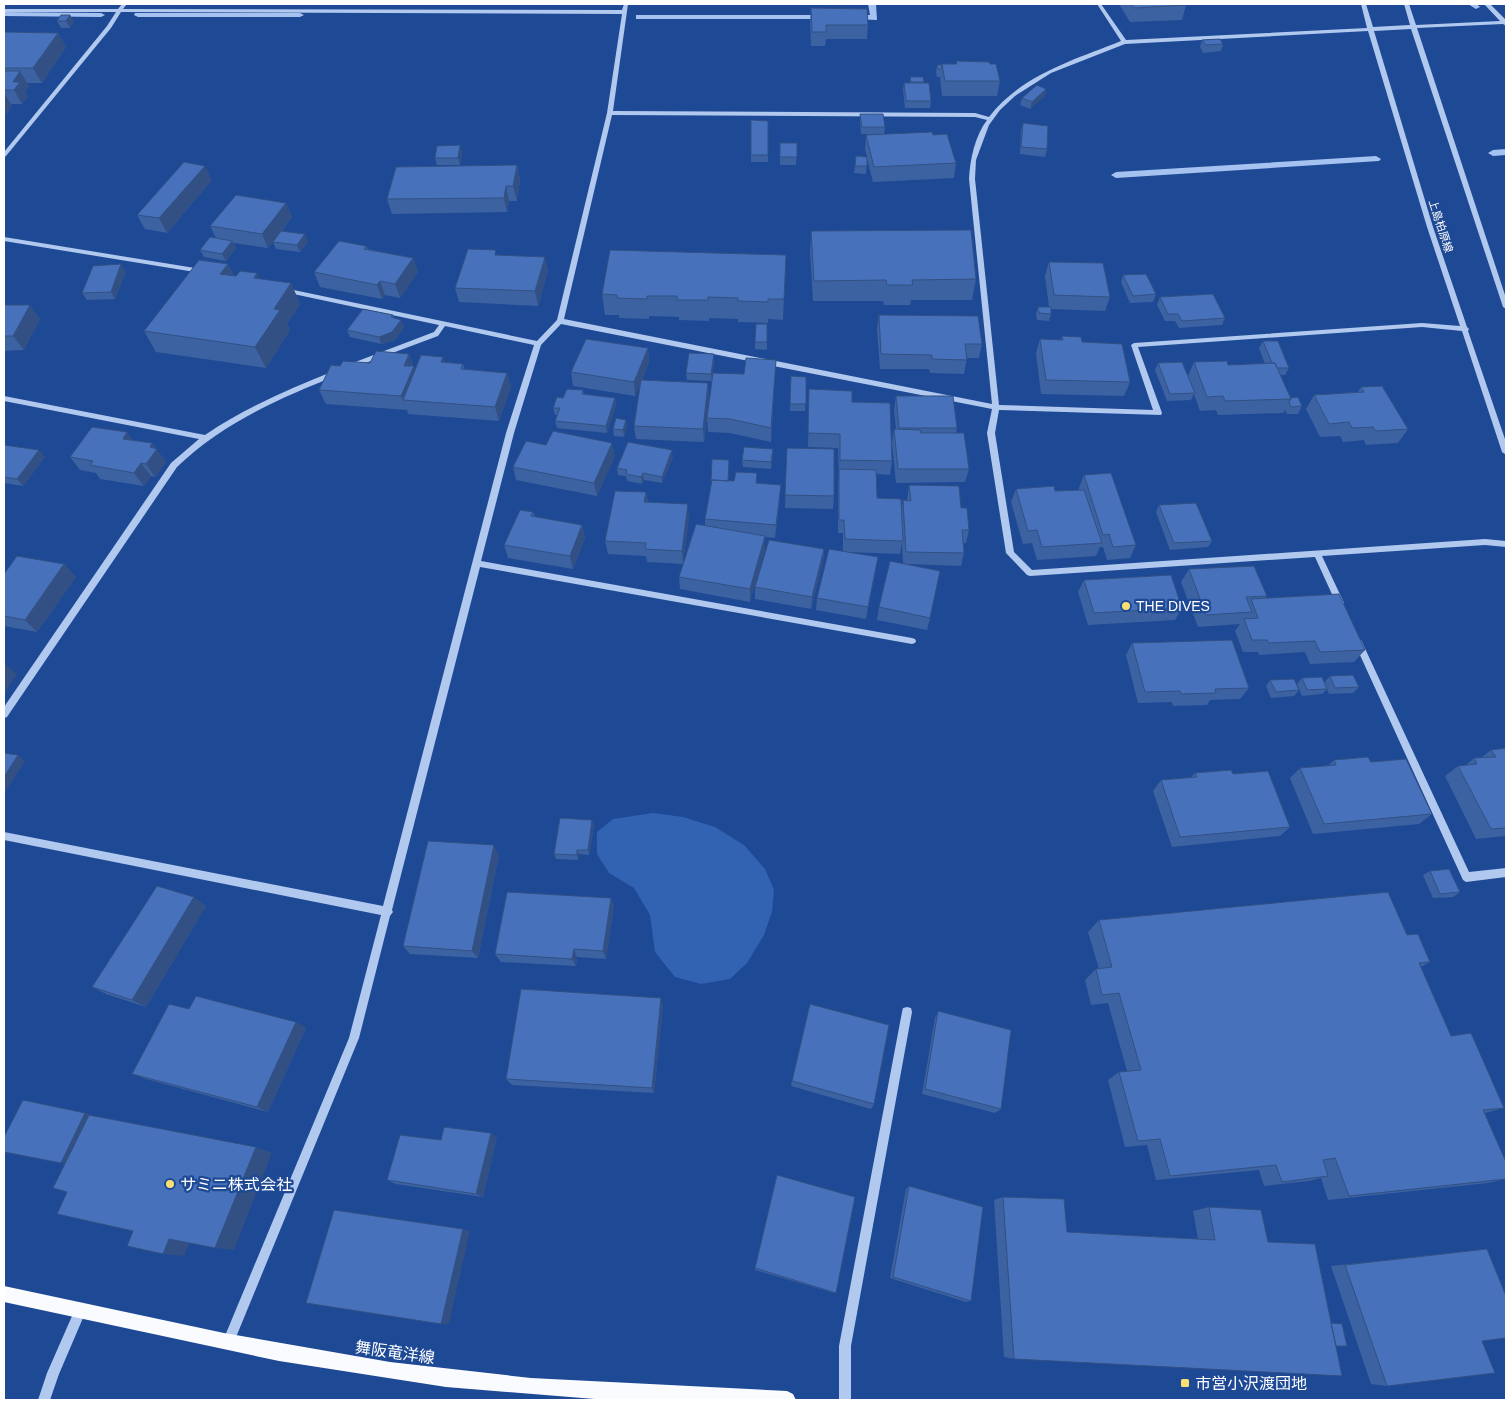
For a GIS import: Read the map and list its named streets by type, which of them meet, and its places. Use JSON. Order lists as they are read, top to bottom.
{
  "streets": {
    "main road": ["舞阪竜洋線"],
    "street": ["上島柏原線"]
  },
  "places": {
    "other": ["THE DIVES", "サミニ株式会社"],
    "transit": ["市営小沢渡団地"]
  }
}
